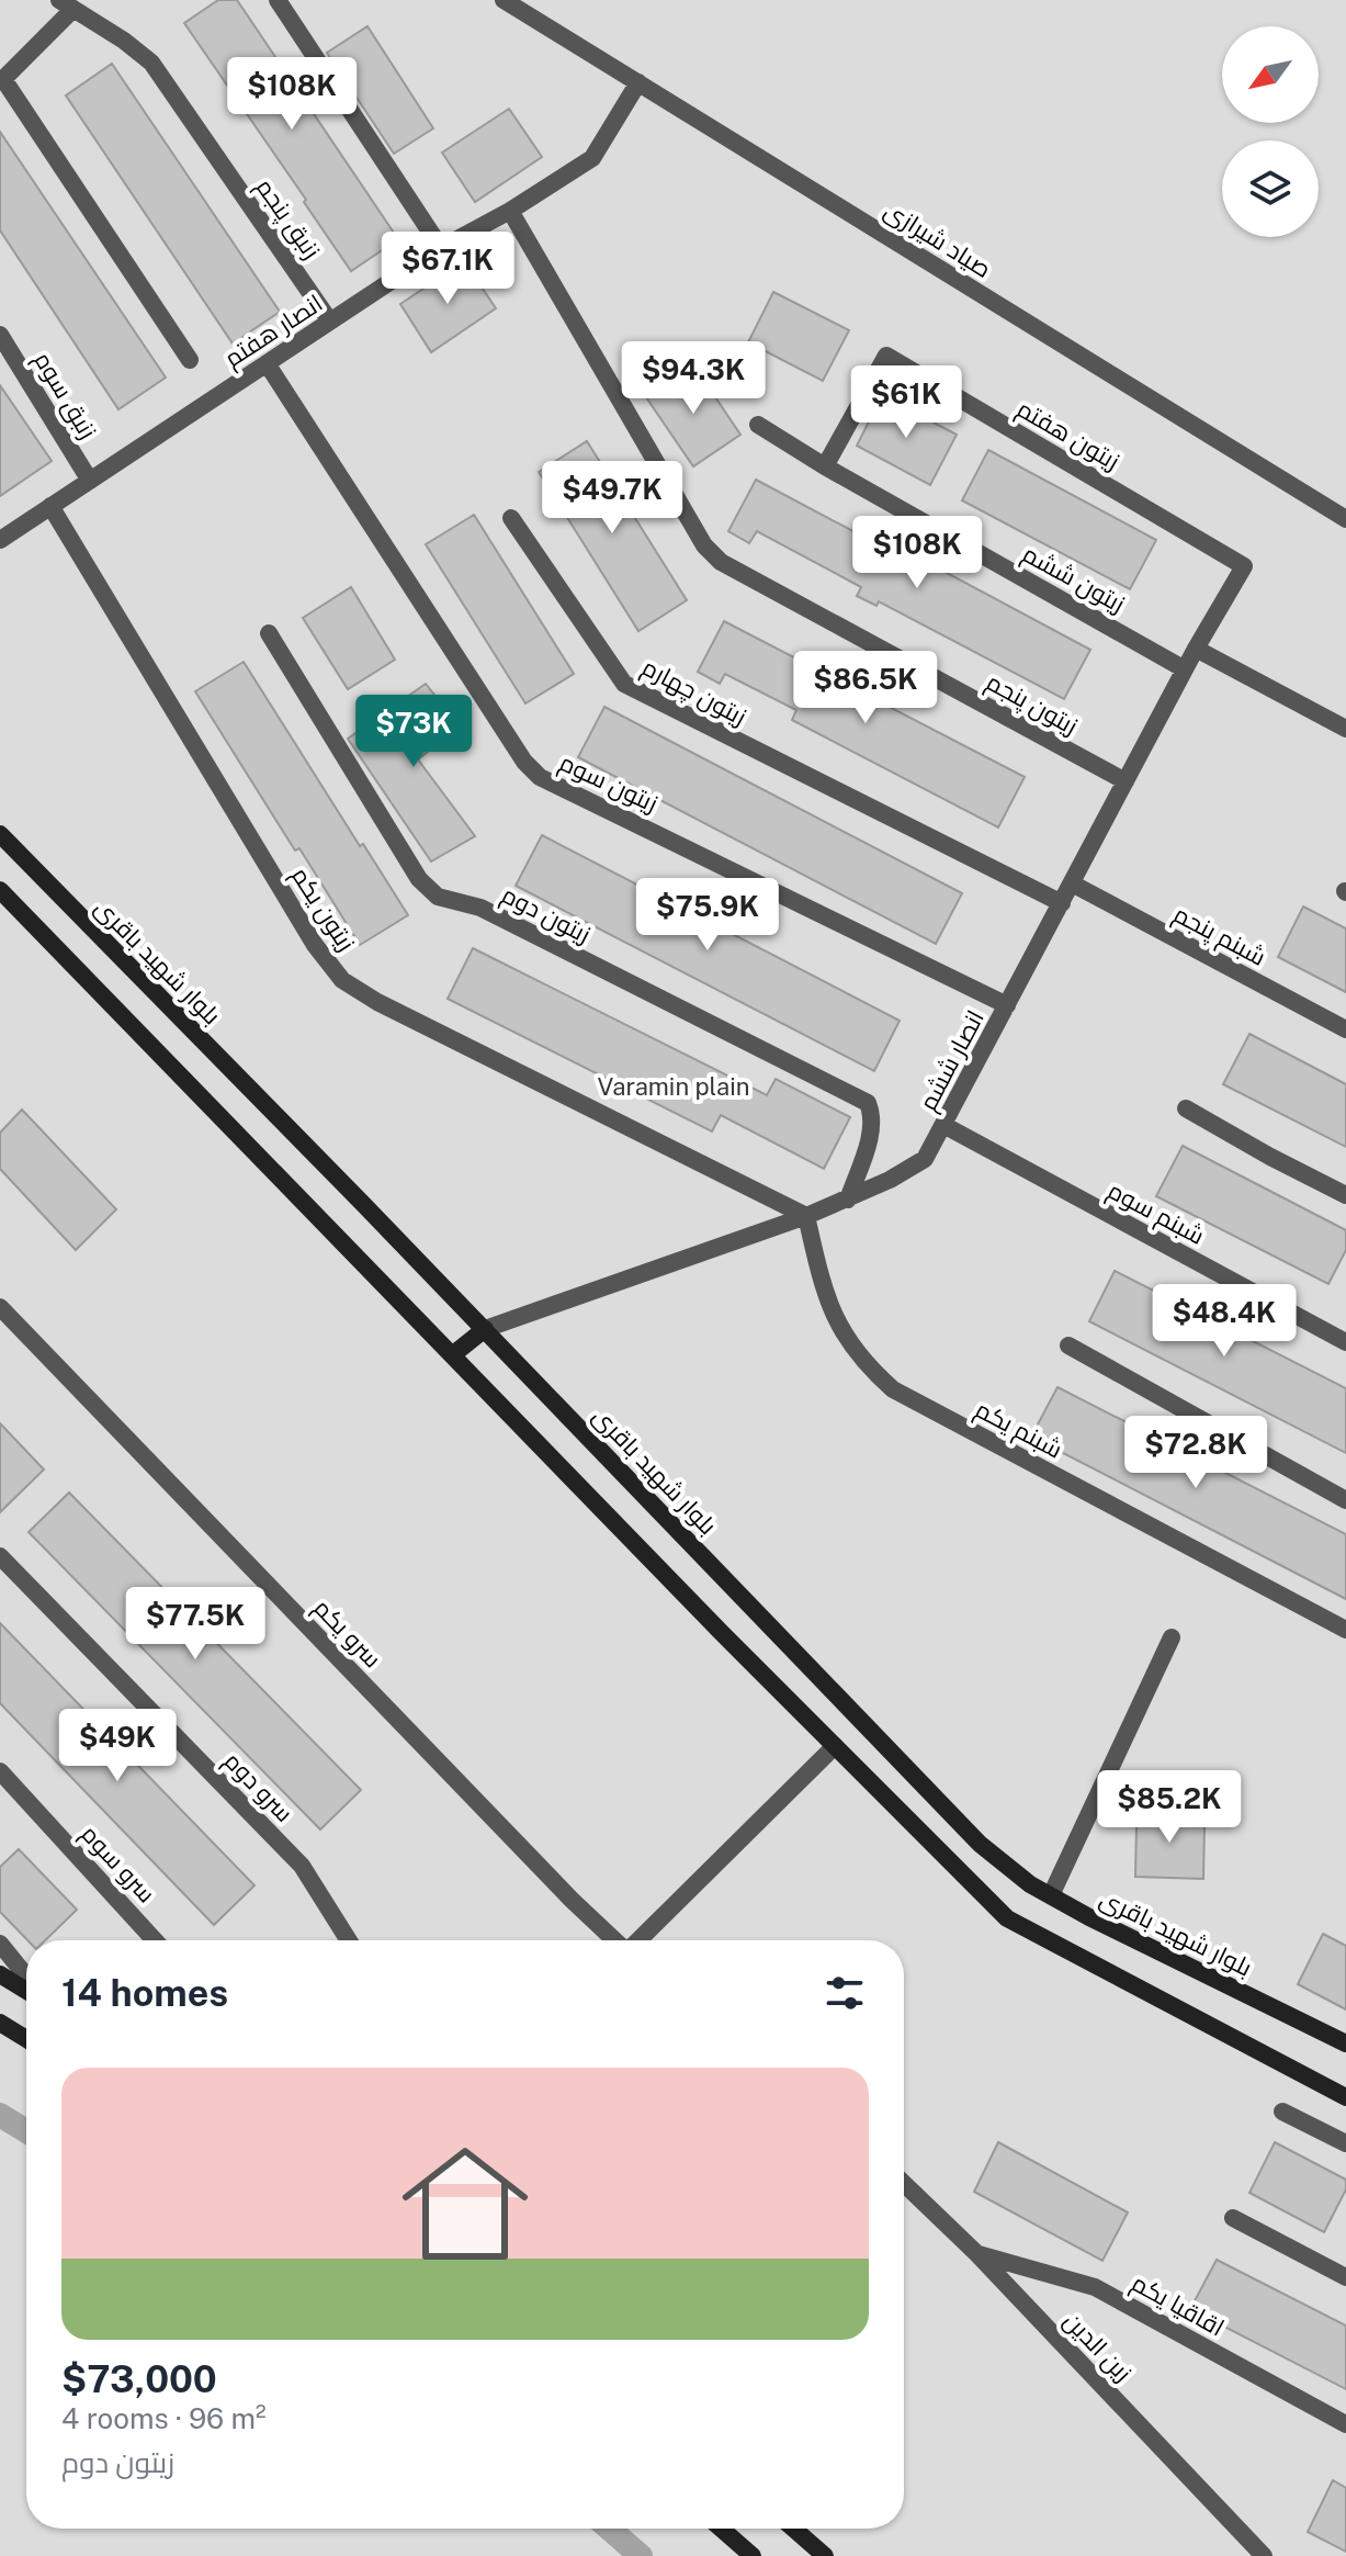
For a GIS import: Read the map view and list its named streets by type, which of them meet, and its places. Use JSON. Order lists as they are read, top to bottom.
{
  "streets": {
    "street": [
      "زنبق پنجم",
      "صیاد شیرازی",
      "انصار هفتم",
      "زنبق سوم",
      "زیتون هفتم",
      "زیتون ششم",
      "زیتون چهارم",
      "زیتون پنجم",
      "زیتون سوم",
      "زیتون یکم",
      "زیتون دوم",
      "شبنم پنجم",
      "بلوار شهید باقری",
      "انصار ششم",
      "شبنم سوم",
      "شبنم یکم",
      "سرو یکم",
      "سرو دوم",
      "سرو سوم",
      "اقاقیا یکم",
      "زین الدین"
    ]
  },
  "crossings": [
    ["زنبق پنجم", "انصار هفتم"],
    ["صیاد شیرازی", "انصار هفتم"],
    ["انصار هفتم", "زنبق سوم"],
    ["انصار هفتم", "زیتون پنجم"],
    ["انصار هفتم", "زیتون سوم"],
    ["انصار هفتم", "زیتون یکم"],
    ["زیتون هفتم", "زیتون ششم"],
    ["زیتون هفتم", "انصار ششم"],
    ["زیتون ششم", "انصار ششم"],
    ["زیتون چهارم", "انصار ششم"],
    ["زیتون پنجم", "انصار ششم"],
    ["زیتون سوم", "انصار ششم"],
    ["زیتون یکم", "انصار ششم"],
    ["زیتون یکم", "شبنم یکم"],
    ["زیتون دوم", "انصار ششم"],
    ["شبنم پنجم", "انصار ششم"],
    ["بلوار شهید باقری", "انصار ششم"],
    ["انصار ششم", "شبنم سوم"],
    ["انصار ششم", "شبنم یکم"],
    ["اقاقیا یکم", "زین الدین"]
  ],
  "parks": ["Varamin plain"],
  "north": "bottom left",
  "page": {
    "price": [
      "$108K",
      "$67.1K",
      "$94.3K",
      "$61K",
      "$49.7K",
      "$108K",
      "$86.5K",
      "$73K",
      "$75.9K",
      "$48.4K",
      "$72.8K",
      "$77.5K",
      "$49K",
      "$85.2K"
    ],
    "heading": "14 homes",
    "list": [
      {
        "name": "$73,000",
        "note": "4 rooms · 96 m² · زیتون دوم"
      }
    ]
  }
}
